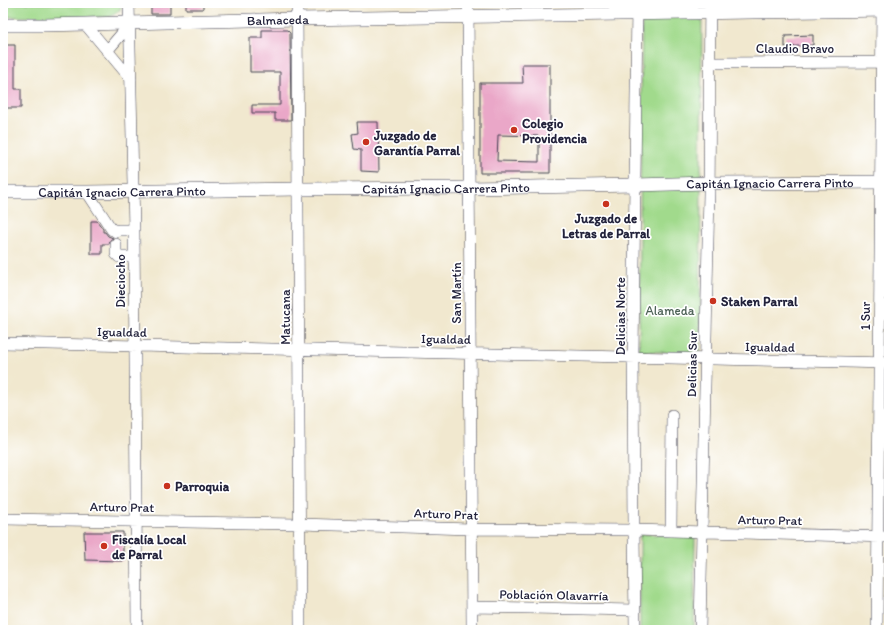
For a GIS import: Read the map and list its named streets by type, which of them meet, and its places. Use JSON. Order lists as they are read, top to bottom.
{
  "streets": {
    "main road": ["Balmaceda", "Capitán Ignacio Carrera Pinto"],
    "street": [
      "Claudio Bravo",
      "Dieciocho",
      "San Martín",
      "Delicias Norte",
      "1 Sur",
      "Matucana",
      "Igualdad",
      "Delicias Sur",
      "Arturo Prat",
      "Población Olavarría"
    ]
  },
  "crossings": [
    ["Balmaceda", "Dieciocho"],
    ["Balmaceda", "San Martín"],
    ["Balmaceda", "Delicias Norte"],
    ["Balmaceda", "1 Sur"],
    ["Balmaceda", "Matucana"],
    ["Balmaceda", "Delicias Sur"],
    ["Claudio Bravo", "1 Sur"],
    ["Claudio Bravo", "Delicias Sur"],
    ["Capitán Ignacio Carrera Pinto", "Dieciocho"],
    ["Capitán Ignacio Carrera Pinto", "San Martín"],
    ["Capitán Ignacio Carrera Pinto", "Delicias Norte"],
    ["Capitán Ignacio Carrera Pinto", "1 Sur"],
    ["Capitán Ignacio Carrera Pinto", "Matucana"],
    ["Capitán Ignacio Carrera Pinto", "Delicias Sur"],
    ["Dieciocho", "Igualdad"],
    ["Dieciocho", "Arturo Prat"],
    ["San Martín", "Igualdad"],
    ["San Martín", "Arturo Prat"],
    ["San Martín", "Población Olavarría"],
    ["Delicias Norte", "Igualdad"],
    ["Delicias Norte", "Arturo Prat"],
    ["Delicias Norte", "Población Olavarría"],
    ["1 Sur", "Igualdad"],
    ["1 Sur", "Arturo Prat"],
    ["Matucana", "Igualdad"],
    ["Matucana", "Arturo Prat"],
    ["Igualdad", "Delicias Sur"],
    ["Delicias Sur", "Arturo Prat"]
  ],
  "parks": ["Alameda"],
  "places": [
    "Colegio Providencia",
    "Juzgado de Garantía Parral",
    "Juzgado de Letras de Parral",
    "Staken Parral",
    "Parroquia",
    "Fiscalía Local de Parral"
  ]
}
